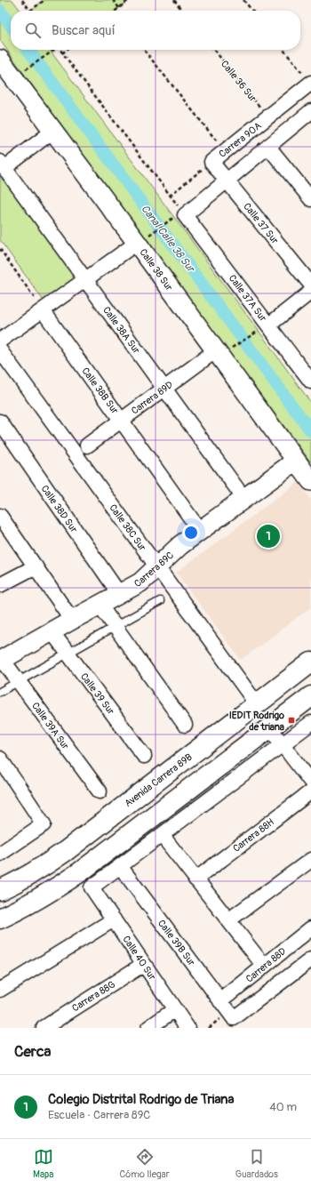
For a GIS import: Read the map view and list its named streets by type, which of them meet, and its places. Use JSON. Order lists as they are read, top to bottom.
{
  "streets": {
    "main road": ["Avenida Carrera 89B"],
    "street": [
      "Carrera 90A",
      "Calle 37 Sur",
      "Calle 38 Sur",
      "Calle 37A Sur",
      "Calle 38A Sur",
      "Calle 38B Sur",
      "Carrera 89D",
      "Calle 38D Sur",
      "Calle 38C Sur",
      "Carrera 89C",
      "Calle 39 Sur",
      "Calle 39A Sur",
      "Carrera 88H",
      "Calle 39B Sur",
      "Calle 40 Sur",
      "Carrera 88D",
      "Carrera 88G"
    ],
    "path": ["Calle 36 Sur"]
  },
  "crossings": [
    ["Calle 36 Sur", "Carrera 90A"],
    ["Carrera 90A", "Calle 37 Sur"],
    ["Calle 38 Sur", "Carrera 89D"],
    ["Calle 38 Sur", "Carrera 89C"],
    ["Calle 38A Sur", "Carrera 89D"],
    ["Calle 38A Sur", "Carrera 89C"],
    ["Calle 38B Sur", "Carrera 89D"],
    ["Calle 38B Sur", "Carrera 89C"],
    ["Calle 38D Sur", "Carrera 89C"],
    ["Calle 38C Sur", "Carrera 89C"],
    ["Calle 38C Sur", "Avenida Carrera 89B"],
    ["Carrera 89C", "Calle 39 Sur"],
    ["Carrera 89C", "Calle 39A Sur"],
    ["Calle 39B Sur", "Calle 40 Sur"],
    ["Calle 39B Sur", "Carrera 88D"],
    ["Calle 40 Sur", "Carrera 88G"]
  ],
  "water": ["Canal Calle 38 Sur"],
  "places": {
    "transit": ["IEDIT Rodrigo de triana"]
  },
  "page": {
    "search": "Buscar aquí",
    "pins": "1",
    "heading": "Cerca",
    "list": [
      {
        "mark": "1",
        "name": "Colegio Distrital Rodrigo de Triana",
        "note": "Escuela · Carrera 89C",
        "value": "40 m"
      }
    ],
    "nav": ["Mapa", "Cómo llegar", "Guardados"]
  }
}
